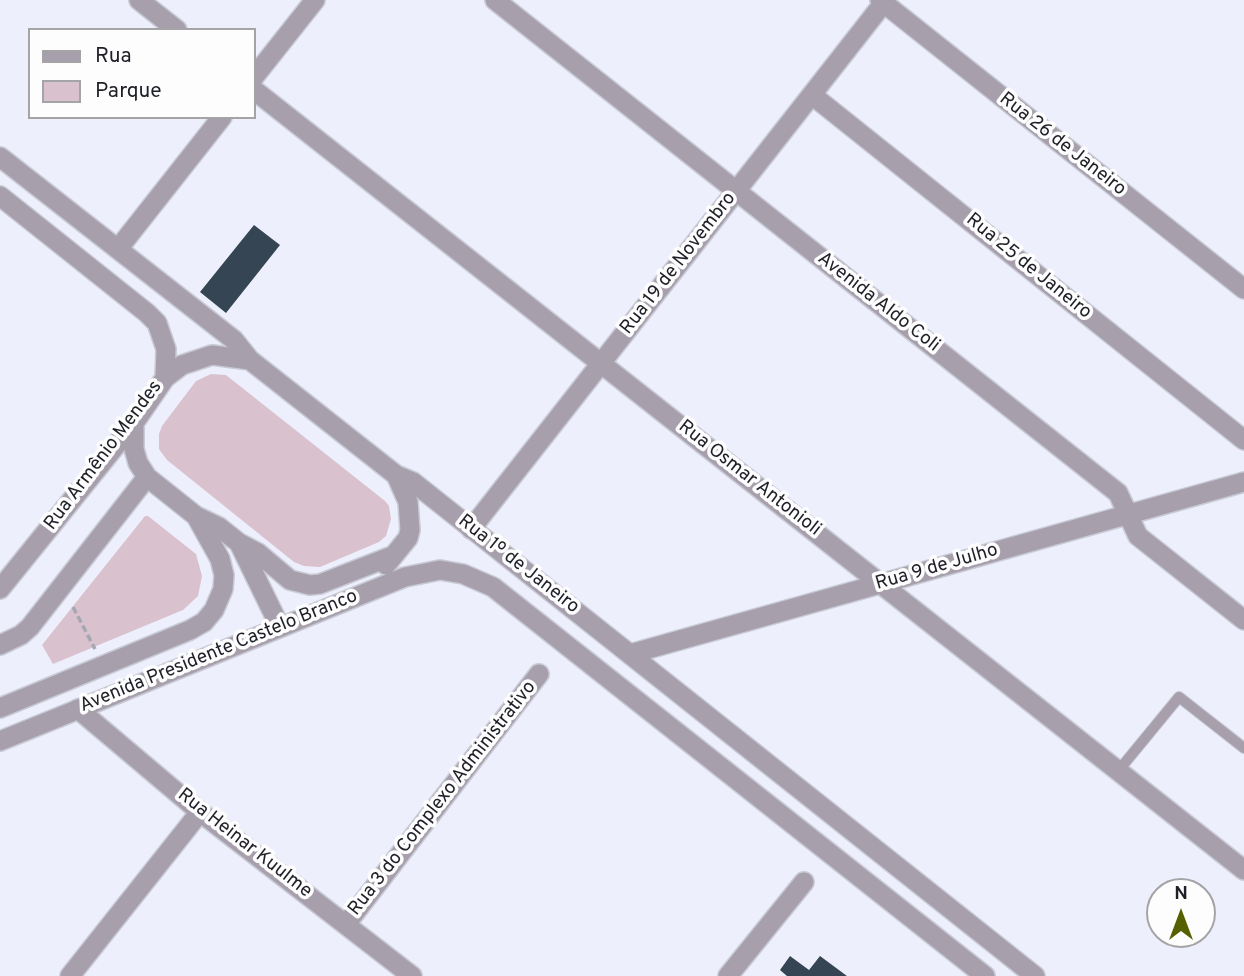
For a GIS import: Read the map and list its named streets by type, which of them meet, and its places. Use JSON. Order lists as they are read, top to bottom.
{
  "streets": {
    "street": [
      "Rua 26 de Janeiro",
      "Rua 19 de Novembro",
      "Rua 25 de Janeiro",
      "Avenida Aldo Coli",
      "Rua Armênio Mendes",
      "Rua Osmar Antonioli",
      "Rua 1º de Janeiro",
      "Rua 9 de Julho",
      "Avenida Presidente Castelo Branco",
      "Rua 3 do Complexo Administrativo",
      "Rua Heinar Kuulme"
    ]
  },
  "crossings": [
    ["Rua 26 de Janeiro", "Rua 19 de Novembro"],
    ["Rua 19 de Novembro", "Rua 25 de Janeiro"],
    ["Rua 19 de Novembro", "Avenida Aldo Coli"],
    ["Rua 19 de Novembro", "Rua Osmar Antonioli"],
    ["Rua 19 de Novembro", "Rua 1º de Janeiro"],
    ["Avenida Aldo Coli", "Rua 9 de Julho"],
    ["Rua Osmar Antonioli", "Rua 9 de Julho"],
    ["Rua 1º de Janeiro", "Rua 9 de Julho"],
    ["Rua 1º de Janeiro", "Avenida Presidente Castelo Branco"],
    ["Avenida Presidente Castelo Branco", "Rua Heinar Kuulme"],
    ["Rua 3 do Complexo Administrativo", "Rua Heinar Kuulme"]
  ],
  "legend": ["Rua", "Parque"],
  "north": "top"
}
